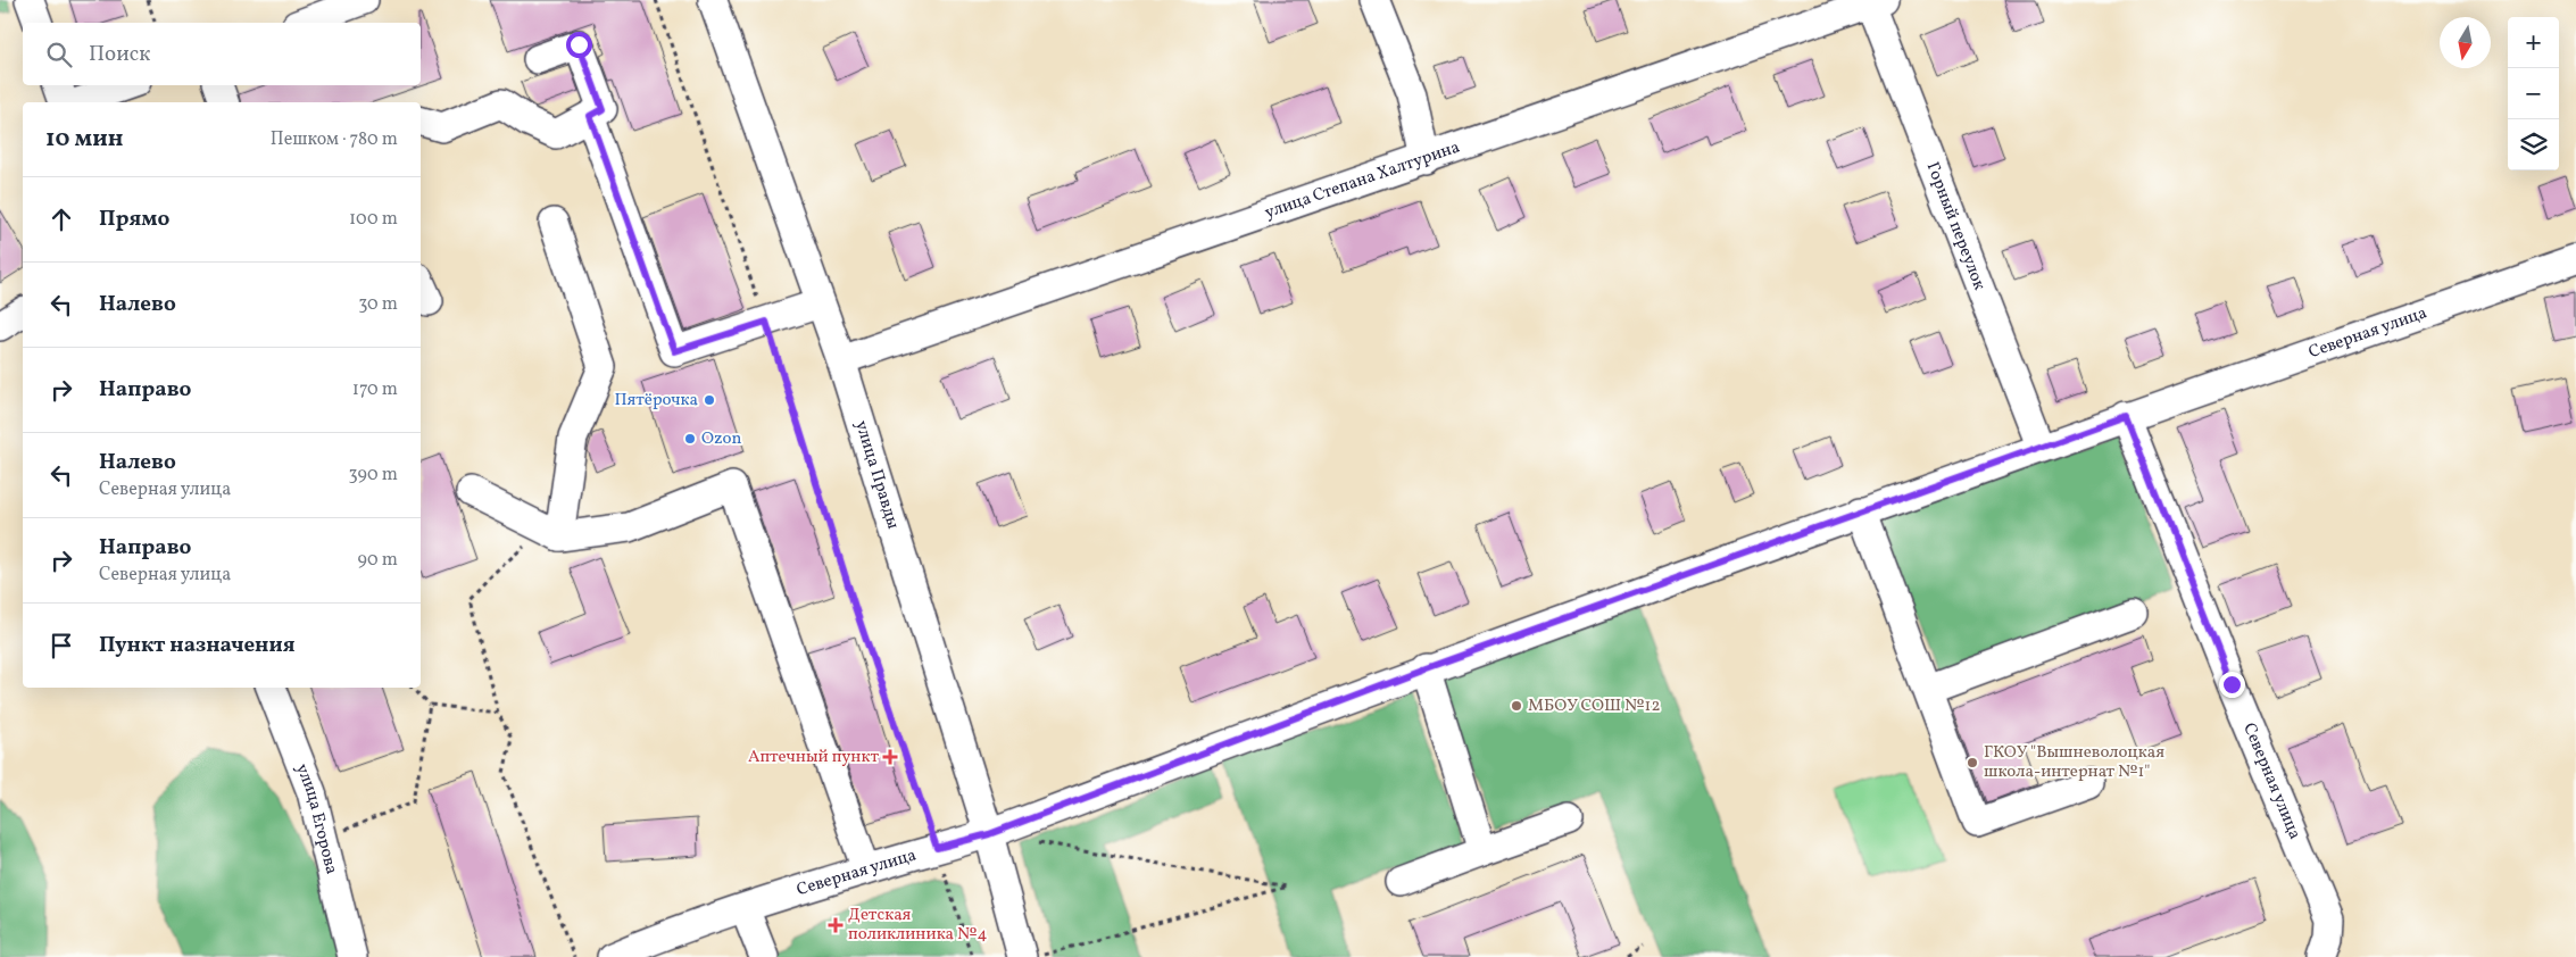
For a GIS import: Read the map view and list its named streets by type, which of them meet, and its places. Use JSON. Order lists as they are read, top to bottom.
{
  "streets": {
    "street": [
      "улица Степана Халтурина",
      "Горный переулок",
      "Северная улица",
      "улица Правды",
      "улица Егорова"
    ]
  },
  "crossings": [
    ["улица Степана Халтурина", "Горный переулок"],
    ["улица Степана Халтурина", "улица Правды"],
    ["Горный переулок", "Северная улица"],
    ["Северная улица", "улица Правды"]
  ],
  "places": {
    "other": [
      "Пятёрочка",
      "Ozon",
      "МБОУ СОШ №12",
      "ГКОУ \"Вышневолоцкая школа-интернат №1\""
    ],
    "health": ["Аптечный пункт", "Детская поликлиника №4"]
  },
  "north": "bottom",
  "page": {
    "map_buttons": ["+", "−"],
    "search": "Поиск",
    "heading": ["10 мин", "Пешком · 780 m"],
    "list": [
      ["Прямо", "100 m"],
      ["Налево", "30 m"],
      ["Направо", "170 m"],
      ["Налево", "Северная улица", "390 m"],
      ["Направо", "Северная улица", "90 m"],
      "Пункт назначения"
    ]
  }
}
